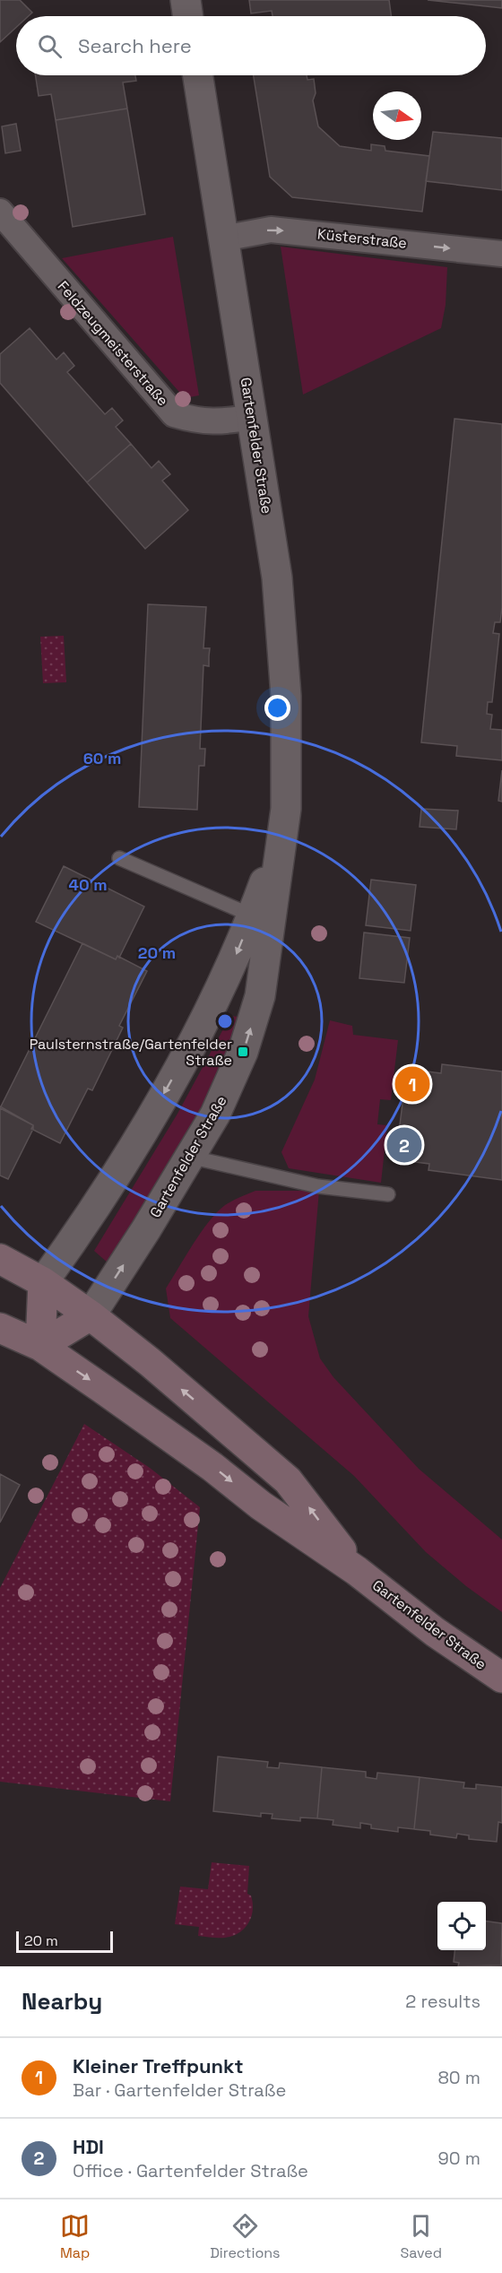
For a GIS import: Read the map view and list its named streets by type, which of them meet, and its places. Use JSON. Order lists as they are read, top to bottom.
{
  "streets": {
    "main road": ["Gartenfelder Straße"],
    "street": ["Küsterstraße", "Feldzeugmeisterstraße"]
  },
  "crossings": [
    ["Küsterstraße", "Gartenfelder Straße"],
    ["Feldzeugmeisterstraße", "Gartenfelder Straße"]
  ],
  "one_way": ["Küsterstraße"],
  "places": {
    "transit": ["Paulsternstraße/Gartenfelder Straße"]
  },
  "scale_bar": "20 m",
  "north": "right",
  "page": {
    "search": "Search here",
    "pins": ["1", "2"],
    "scale": "20 m",
    "heading": ["Nearby", "2 results"],
    "list": [
      {
        "mark": "1",
        "name": "Kleiner Treffpunkt",
        "note": "Bar · Gartenfelder Straße",
        "value": "80 m"
      },
      {
        "mark": "2",
        "name": "HDI",
        "note": "Office · Gartenfelder Straße",
        "value": "90 m"
      }
    ],
    "nav": ["Map", "Directions", "Saved"]
  },
  "rings": ["60 m", "40 m", "20 m"]
}
